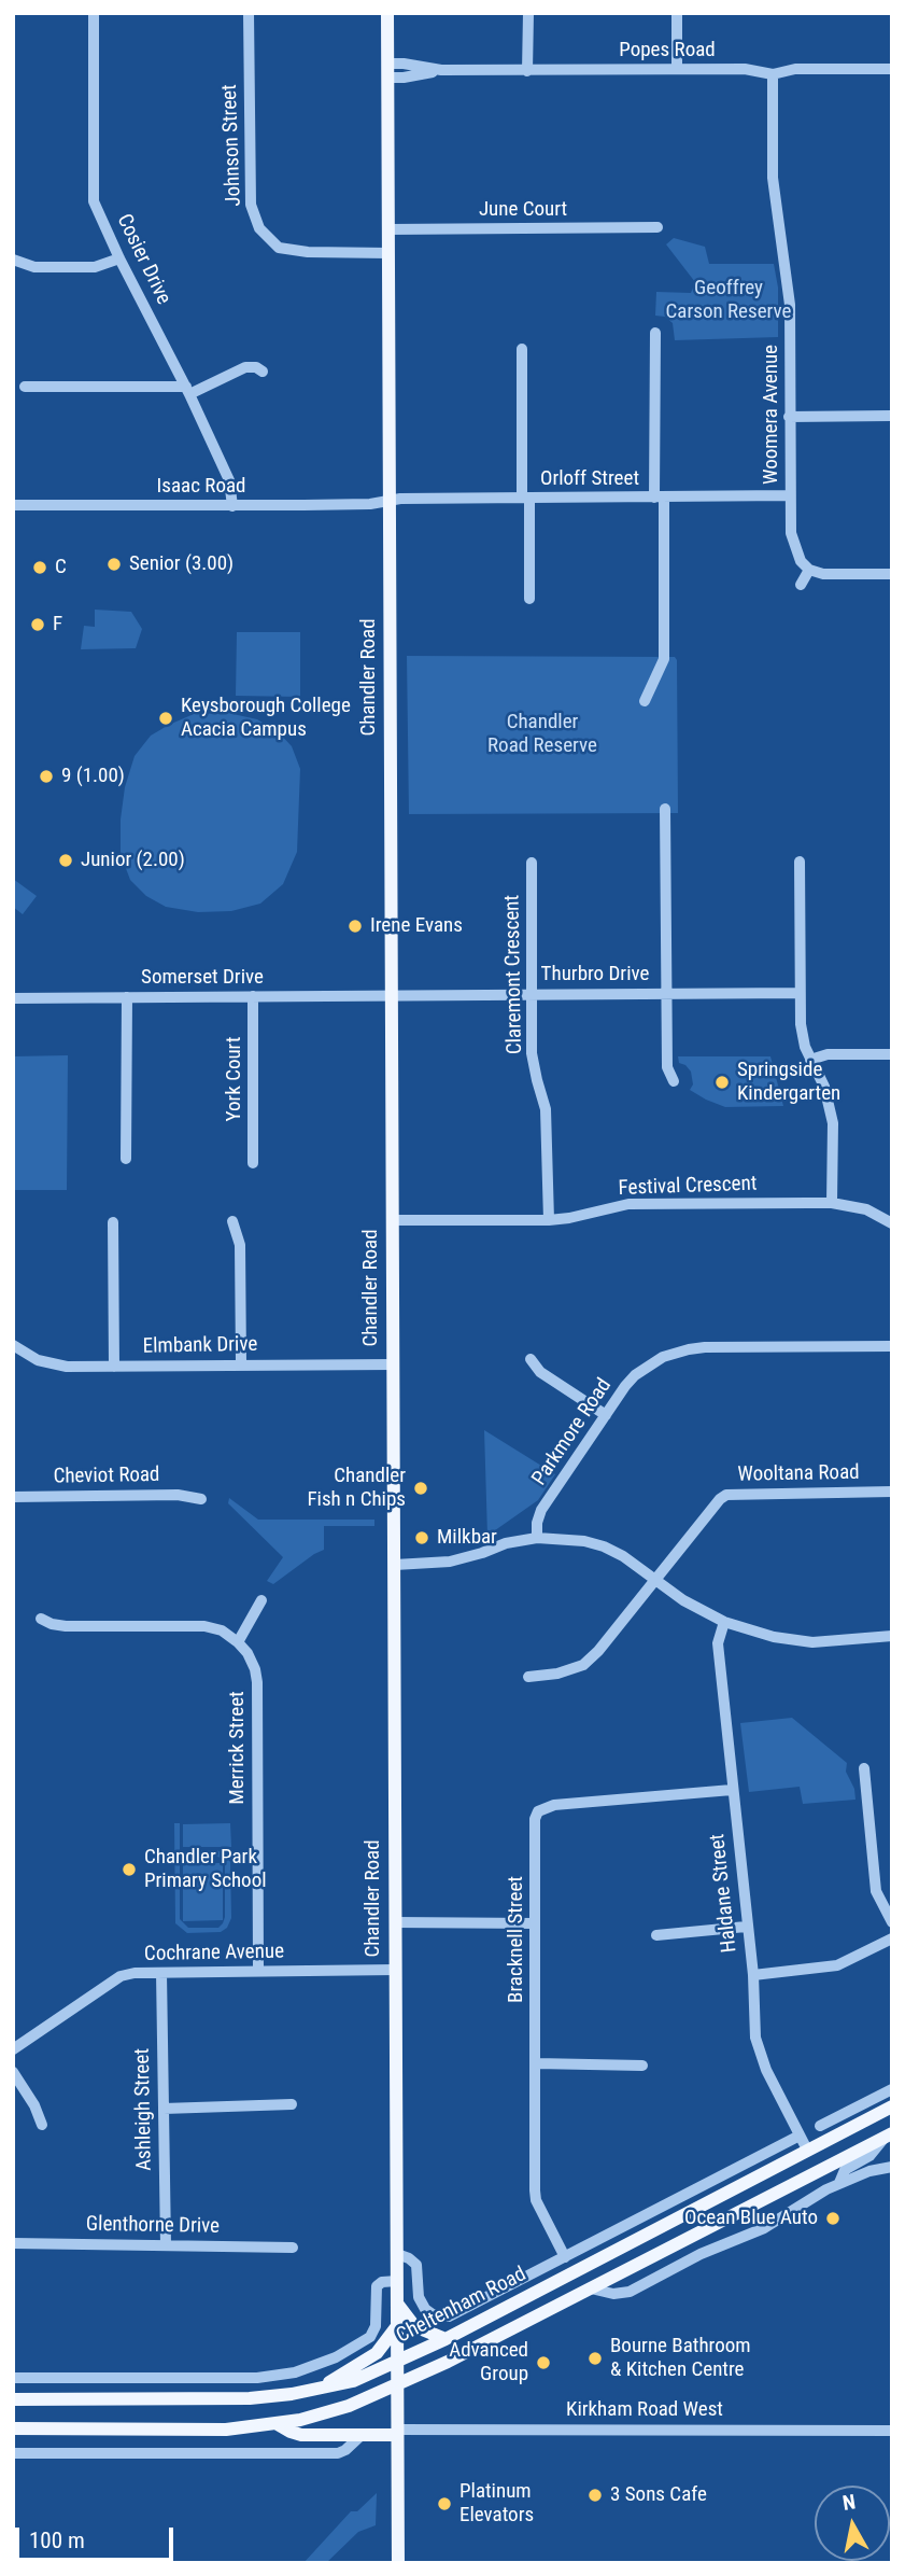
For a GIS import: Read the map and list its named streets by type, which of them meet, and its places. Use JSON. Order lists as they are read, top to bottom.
{
  "streets": {
    "main road": ["Chandler Road", "Cheltenham Road"],
    "street": [
      "Popes Road",
      "Johnson Street",
      "June Court",
      "Cosier Drive",
      "Woomera Avenue",
      "Orloff Street",
      "Isaac Road",
      "Claremont Crescent",
      "Thurbro Drive",
      "Somerset Drive",
      "York Court",
      "Festival Crescent",
      "Elmbank Drive",
      "Parkmore Road",
      "Wooltana Road",
      "Cheviot Road",
      "Merrick Street",
      "Haldane Street",
      "Bracknell Street",
      "Cochrane Avenue",
      "Ashleigh Street",
      "Glenthorne Drive",
      "Kirkham Road West"
    ]
  },
  "crossings": [
    ["Popes Road", "Woomera Avenue"],
    ["Popes Road", "Chandler Road"],
    ["Johnson Street", "Chandler Road"],
    ["June Court", "Chandler Road"],
    ["Cosier Drive", "Isaac Road"],
    ["Woomera Avenue", "Orloff Street"],
    ["Orloff Street", "Isaac Road"],
    ["Orloff Street", "Chandler Road"],
    ["Isaac Road", "Chandler Road"],
    ["Chandler Road", "Thurbro Drive"],
    ["Chandler Road", "Somerset Drive"],
    ["Chandler Road", "Festival Crescent"],
    ["Chandler Road", "Elmbank Drive"],
    ["Chandler Road", "Cochrane Avenue"],
    ["Chandler Road", "Cheltenham Road"],
    ["Chandler Road", "Kirkham Road West"],
    ["Claremont Crescent", "Thurbro Drive"],
    ["Claremont Crescent", "Festival Crescent"],
    ["Thurbro Drive", "Somerset Drive"],
    ["Somerset Drive", "York Court"],
    ["Merrick Street", "Cochrane Avenue"],
    ["Haldane Street", "Bracknell Street"],
    ["Haldane Street", "Cheltenham Road"],
    ["Bracknell Street", "Cheltenham Road"],
    ["Cochrane Avenue", "Ashleigh Street"],
    ["Ashleigh Street", "Glenthorne Drive"]
  ],
  "parks": ["Geoffrey Carson Reserve", "Chandler Road Reserve"],
  "places": [
    "Senior (3.00)",
    "C",
    "F",
    "Keysborough College Acacia Campus",
    "9 (1.00)",
    "Junior (2.00)",
    "Irene Evans",
    "Springside Kindergarten",
    "Chandler Fish n Chips",
    "Milkbar",
    "Chandler Park Primary School",
    "Ocean Blue Auto",
    "Bourne Bathroom & Kitchen Centre",
    "Advanced Group",
    "3 Sons Cafe",
    "Platinum Elevators"
  ],
  "scale_bar": "100 m",
  "north": "top"
}
